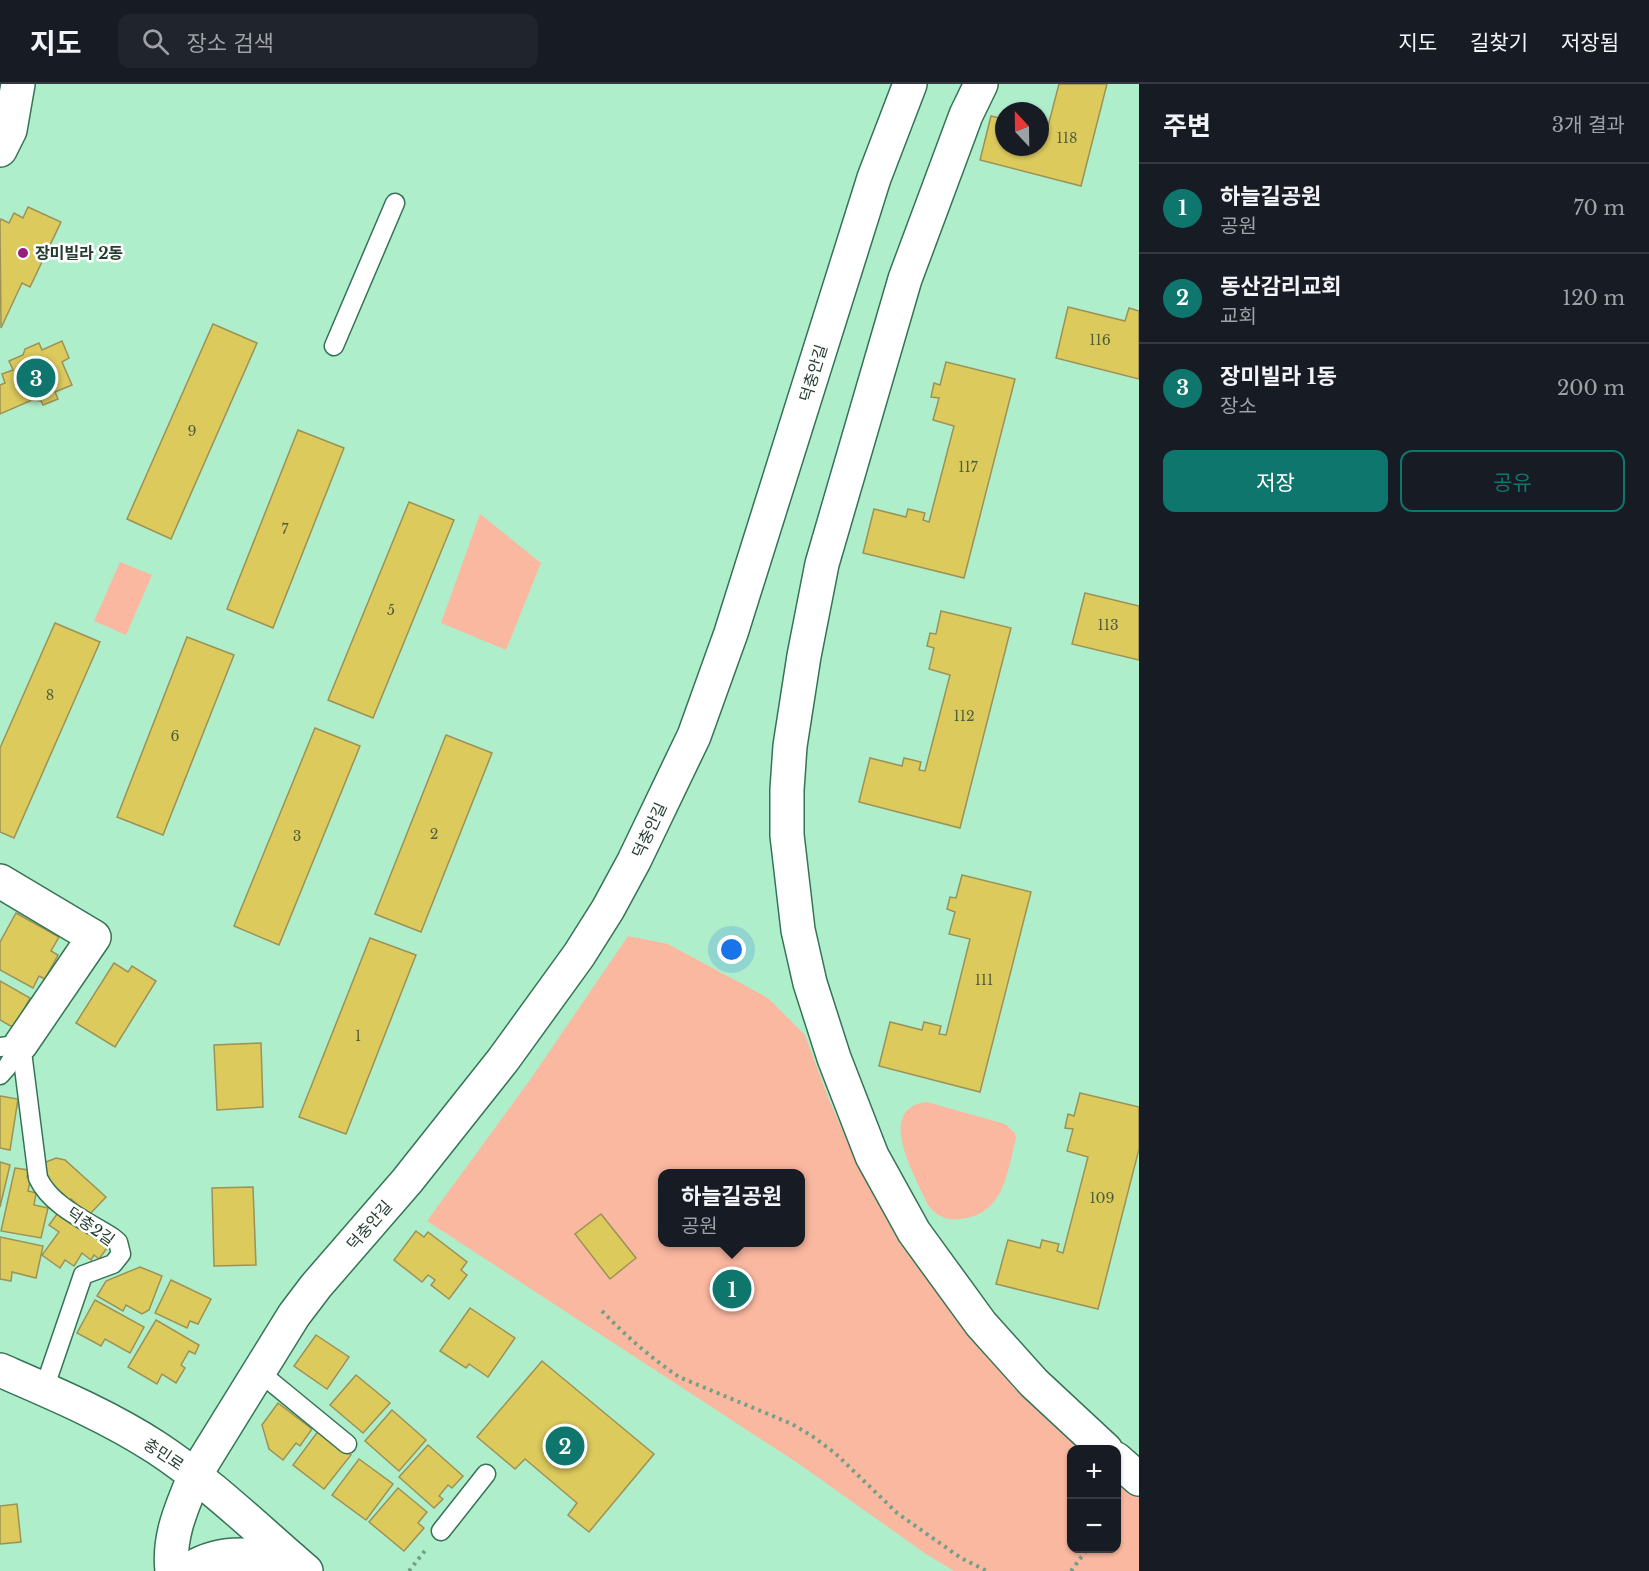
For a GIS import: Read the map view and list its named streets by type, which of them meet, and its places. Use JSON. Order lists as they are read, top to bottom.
{
  "streets": {
    "street": ["덕충안길", "충민로"],
    "lane": ["덕충2길"]
  },
  "crossings": [
    ["덕충안길", "충민로"],
    ["덕충2길", "충민로"]
  ],
  "places": ["장미빌라 2동"],
  "house_numbers": [
    "118",
    "116",
    "9",
    "117",
    "7",
    "5",
    "113",
    "8",
    "112",
    "6",
    "2",
    "3",
    "111",
    "1",
    "109"
  ],
  "north": "top",
  "page": {
    "header": "지도",
    "search": "장소 검색",
    "nav": ["지도", "길찾기", "저장됨"],
    "heading": ["주변", "3개 결과"],
    "list": [
      {
        "mark": "1",
        "name": "하늘길공원",
        "note": "공원",
        "value": "70 m"
      },
      {
        "mark": "2",
        "name": "동산감리교회",
        "note": "교회",
        "value": "120 m"
      },
      {
        "mark": "3",
        "name": "장미빌라 1동",
        "note": "장소",
        "value": "200 m"
      }
    ],
    "pins": ["3", "1", "2"],
    "buttons": ["저장", "공유"],
    "popup": ["하늘길공원", "공원"],
    "map_buttons": ["+", "−"]
  }
}
